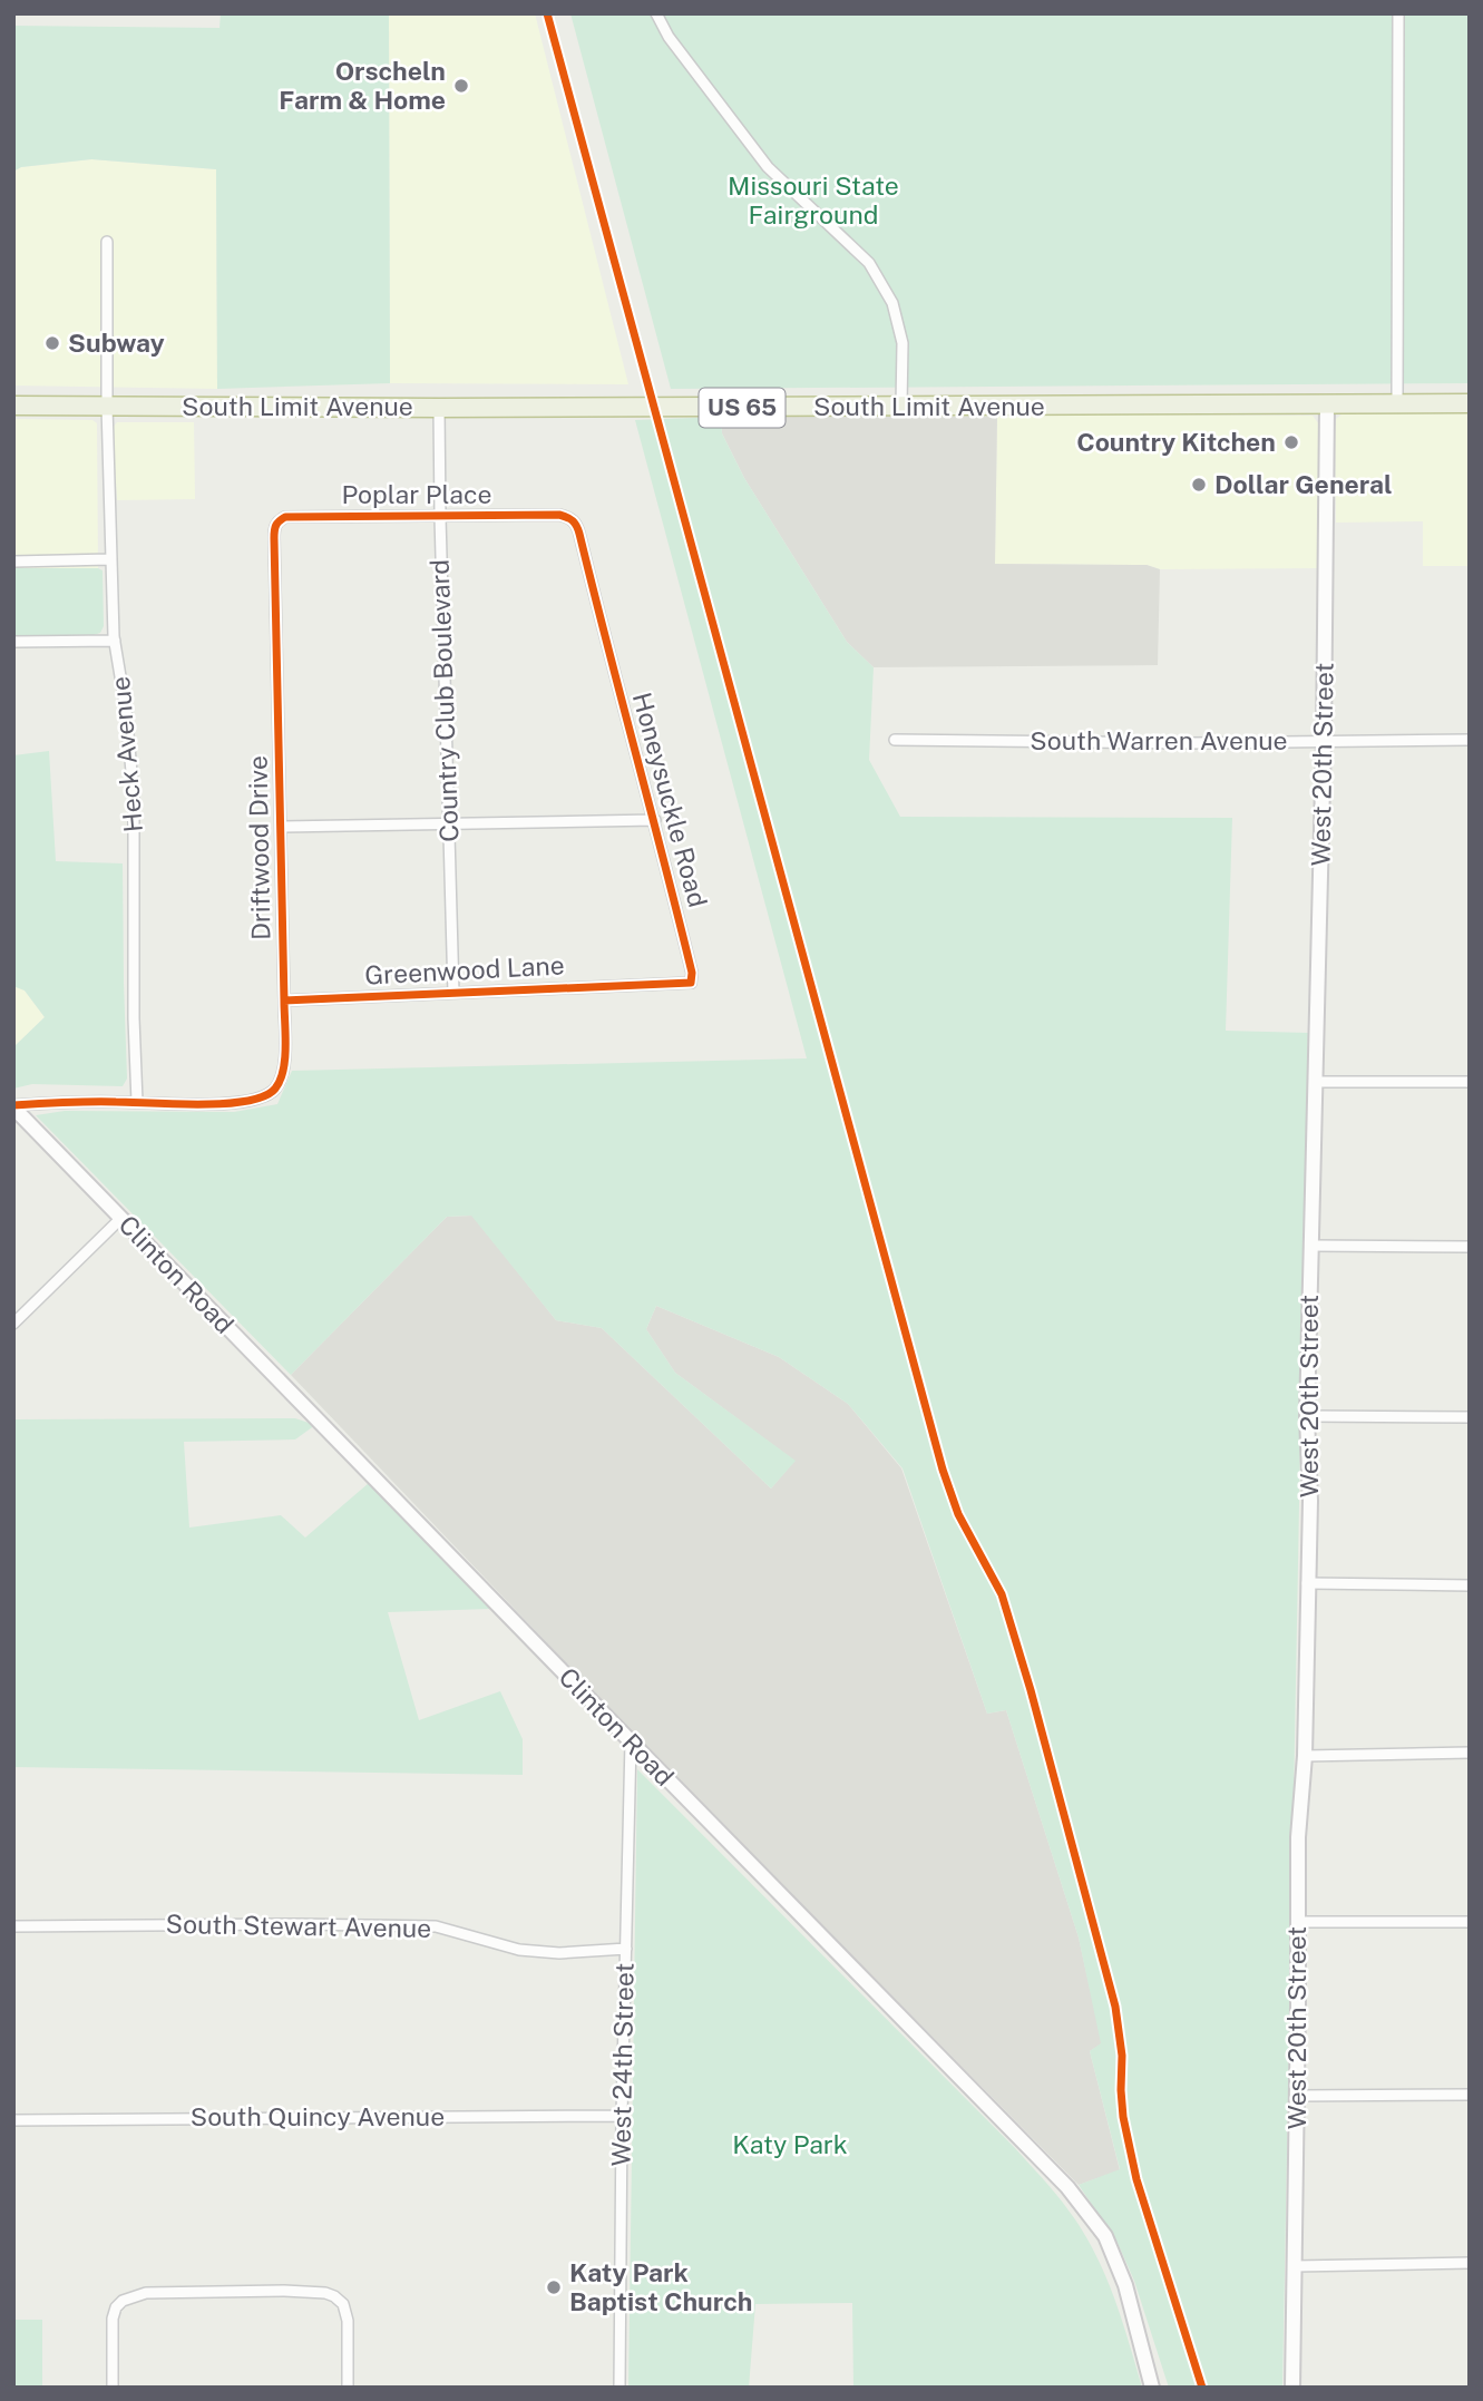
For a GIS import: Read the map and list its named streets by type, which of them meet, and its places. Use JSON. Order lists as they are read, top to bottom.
{
  "streets": {
    "highway": ["South Limit Avenue", "US 65"],
    "street": [
      "Poplar Place",
      "Country Club Boulevard",
      "South Warren Avenue",
      "Heck Avenue",
      "West 20th Street",
      "Honeysuckle Road",
      "Driftwood Drive",
      "Greenwood Lane",
      "Clinton Road",
      "South Stewart Avenue",
      "West 24th Street",
      "South Quincy Avenue"
    ]
  },
  "crossings": [
    ["South Limit Avenue", "Country Club Boulevard"],
    ["South Limit Avenue", "Heck Avenue"],
    ["South Limit Avenue", "West 20th Street"],
    ["Poplar Place", "Country Club Boulevard"],
    ["Poplar Place", "Honeysuckle Road"],
    ["Poplar Place", "Driftwood Drive"],
    ["Country Club Boulevard", "Greenwood Lane"],
    ["South Warren Avenue", "West 20th Street"],
    ["Heck Avenue", "Driftwood Drive"],
    ["Honeysuckle Road", "Greenwood Lane"],
    ["Driftwood Drive", "Greenwood Lane"],
    ["Clinton Road", "West 24th Street"],
    ["South Stewart Avenue", "West 24th Street"],
    ["West 24th Street", "South Quincy Avenue"]
  ],
  "parks": ["Missouri State Fairground", "Katy Park"],
  "places": [
    "Orscheln Farm & Home",
    "Subway",
    "Country Kitchen",
    "Dollar General",
    "Katy Park Baptist Church"
  ]
}
